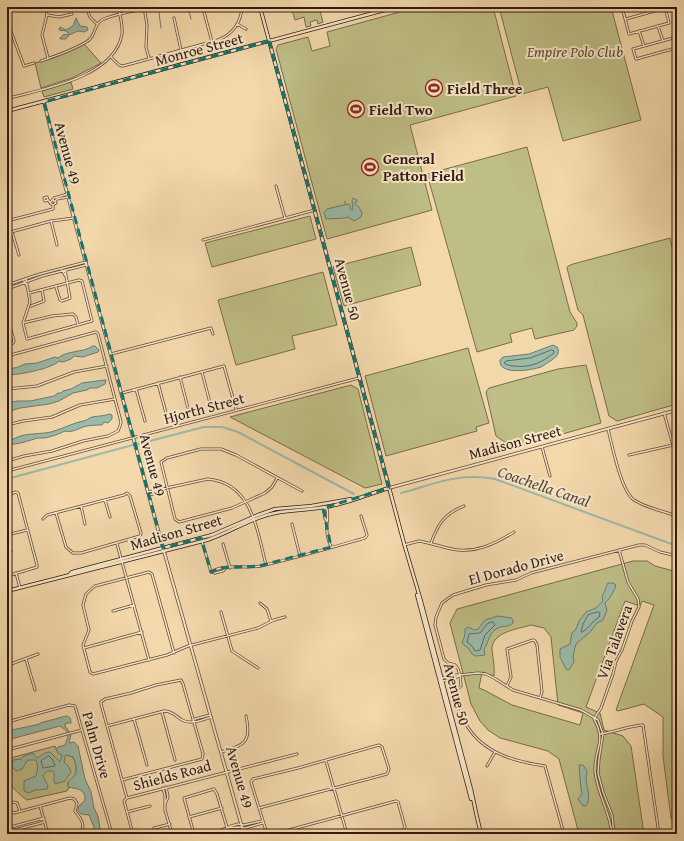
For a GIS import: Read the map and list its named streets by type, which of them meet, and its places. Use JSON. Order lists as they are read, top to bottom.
{
  "streets": {
    "main road": ["Monroe Street", "Avenue 50", "Madison Street"],
    "street": [
      "Avenue 49",
      "Hjorth Street",
      "El Dorado Drive",
      "Via Talavera",
      "Palm Drive",
      "Shields Road"
    ]
  },
  "crossings": [
    ["Monroe Street", "Avenue 49"],
    ["Monroe Street", "Avenue 50"],
    ["Avenue 49", "Hjorth Street"],
    ["Avenue 49", "Madison Street"],
    ["Avenue 49", "Shields Road"],
    ["Avenue 50", "Hjorth Street"],
    ["Avenue 50", "Madison Street"],
    ["El Dorado Drive", "Via Talavera"]
  ],
  "water": ["Coachella Canal"],
  "parks": ["Empire Polo Club"],
  "places": {
    "sports": ["Field Three", "Field Two", "General Patton Field"]
  }
}
